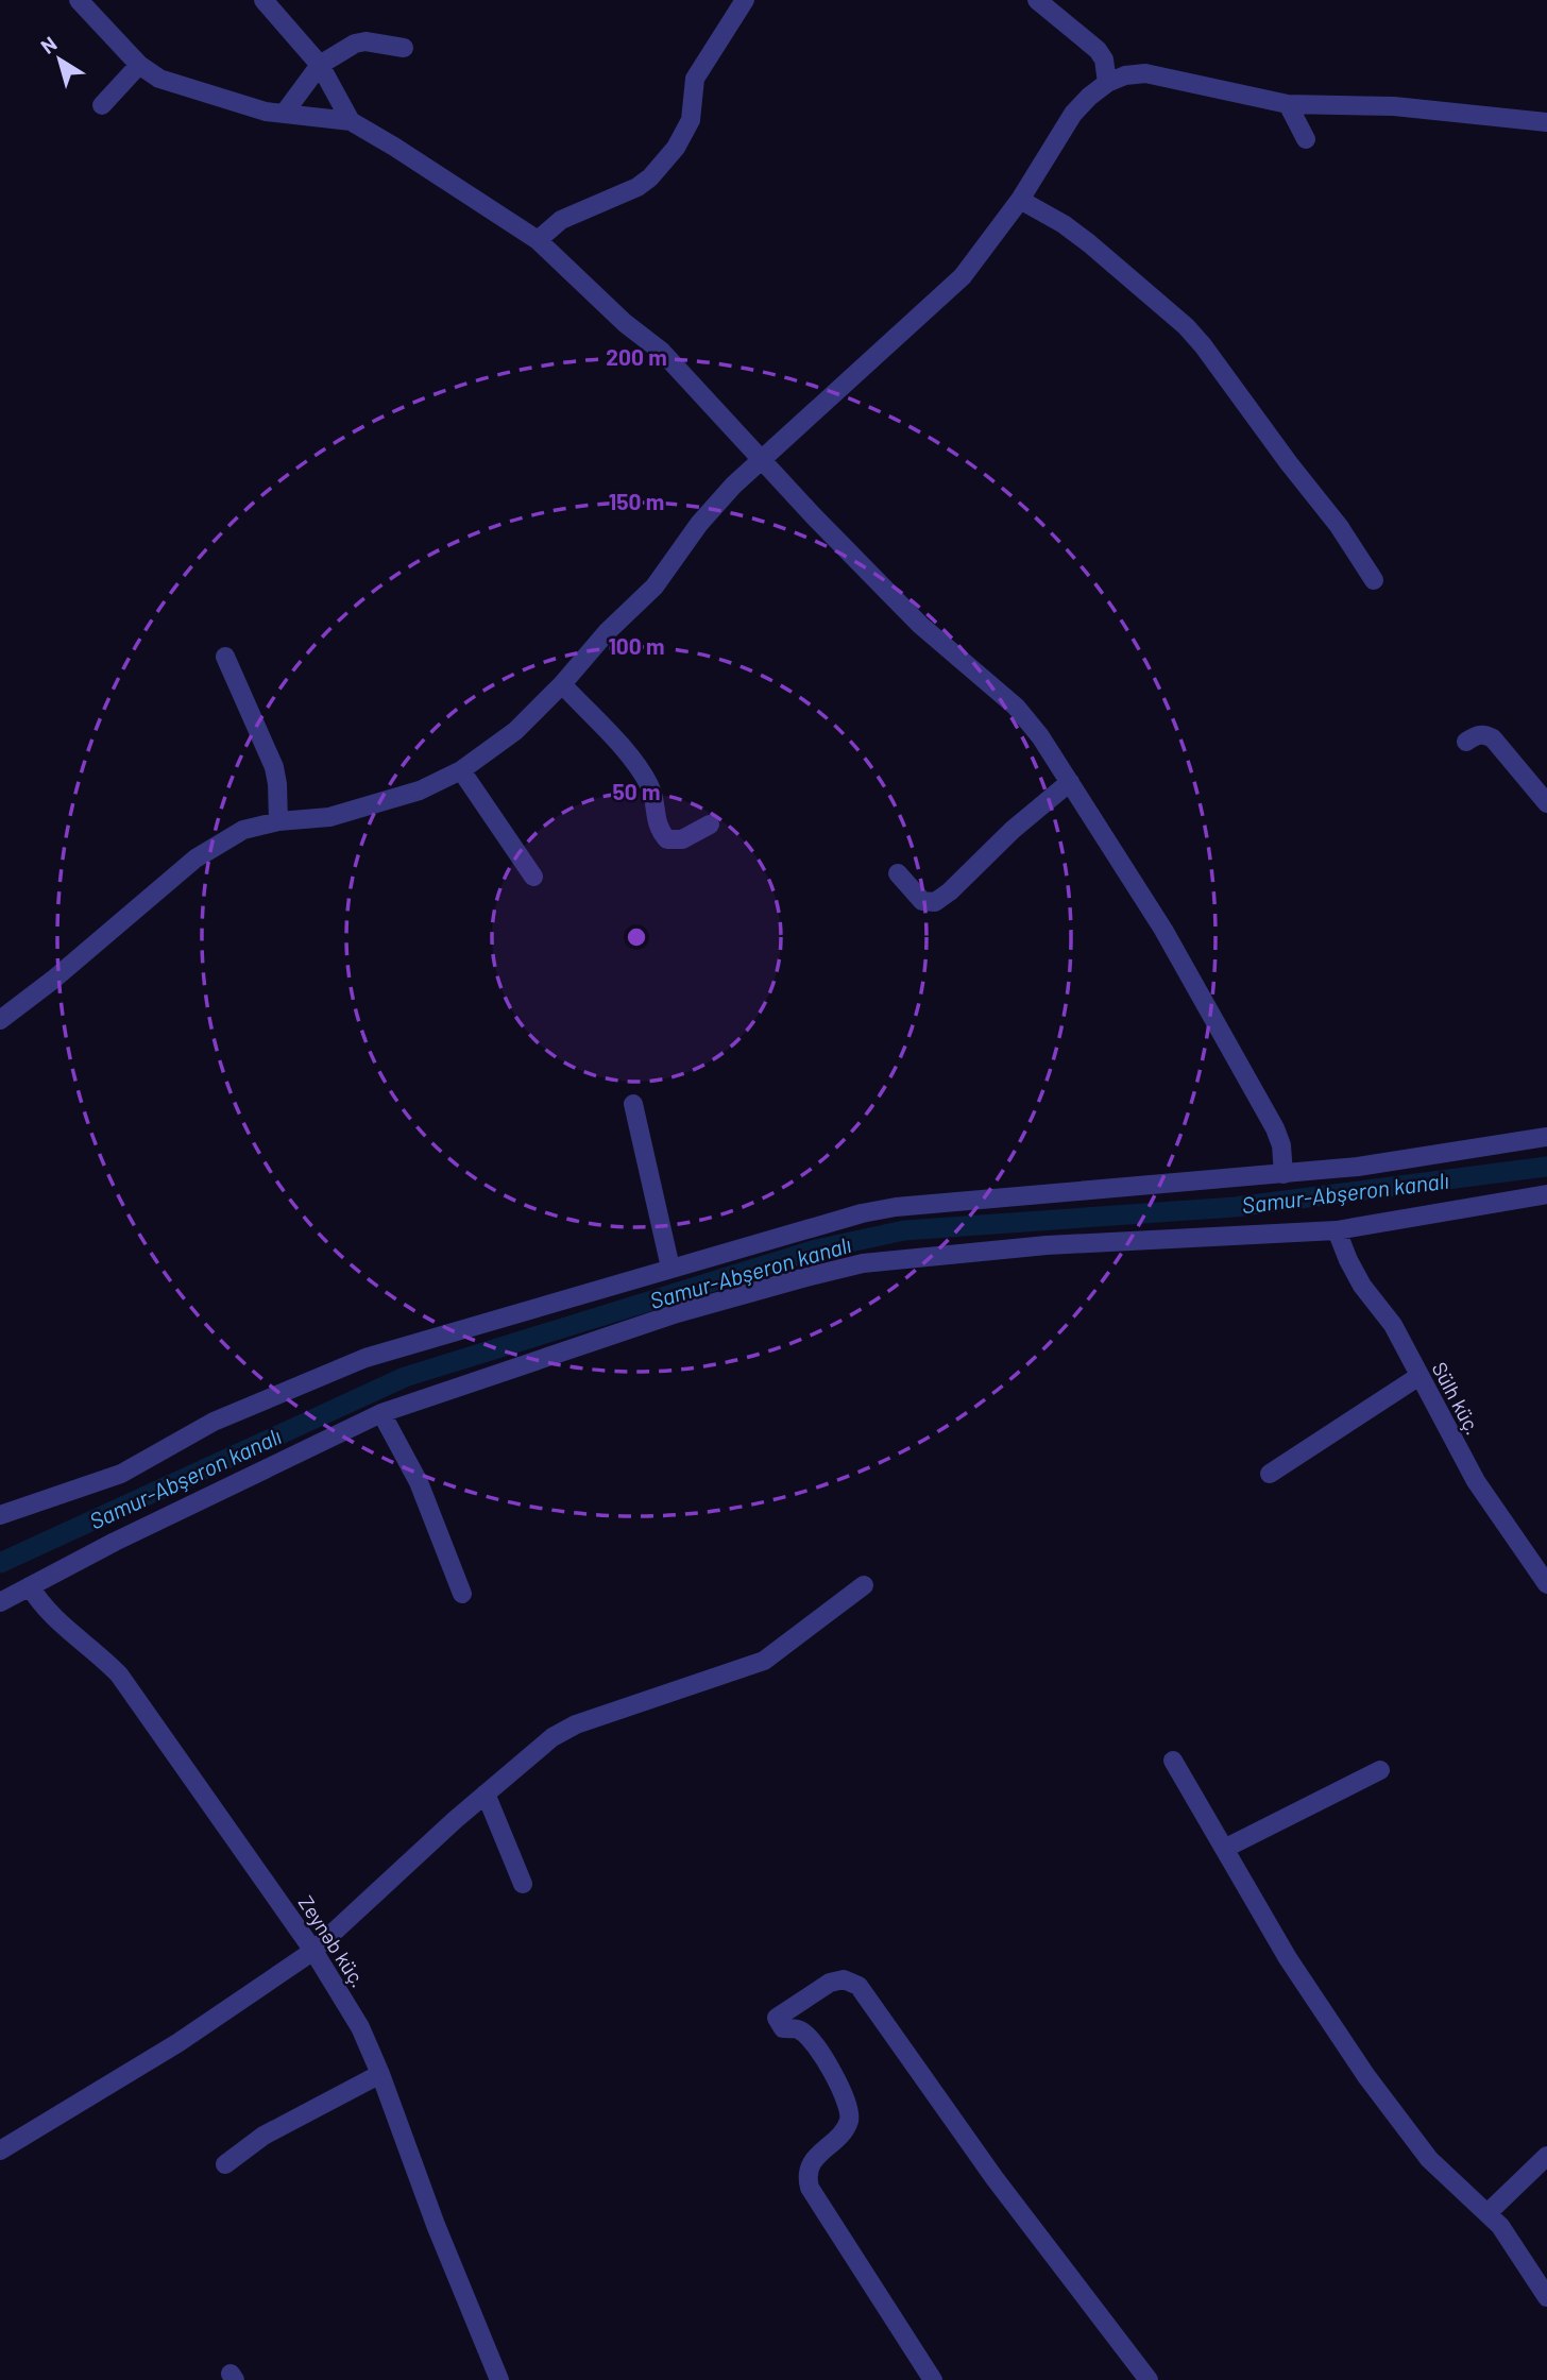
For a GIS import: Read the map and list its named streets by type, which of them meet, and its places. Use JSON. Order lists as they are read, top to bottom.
{
  "streets": {
    "street": ["Sülh küç.", "Zeynəb küç."]
  },
  "water": ["Samur-Abşeron kanalı"],
  "north": "top left",
  "rings": [
    "200 m",
    "150 m",
    "100 m",
    "50 m"
  ]
}
